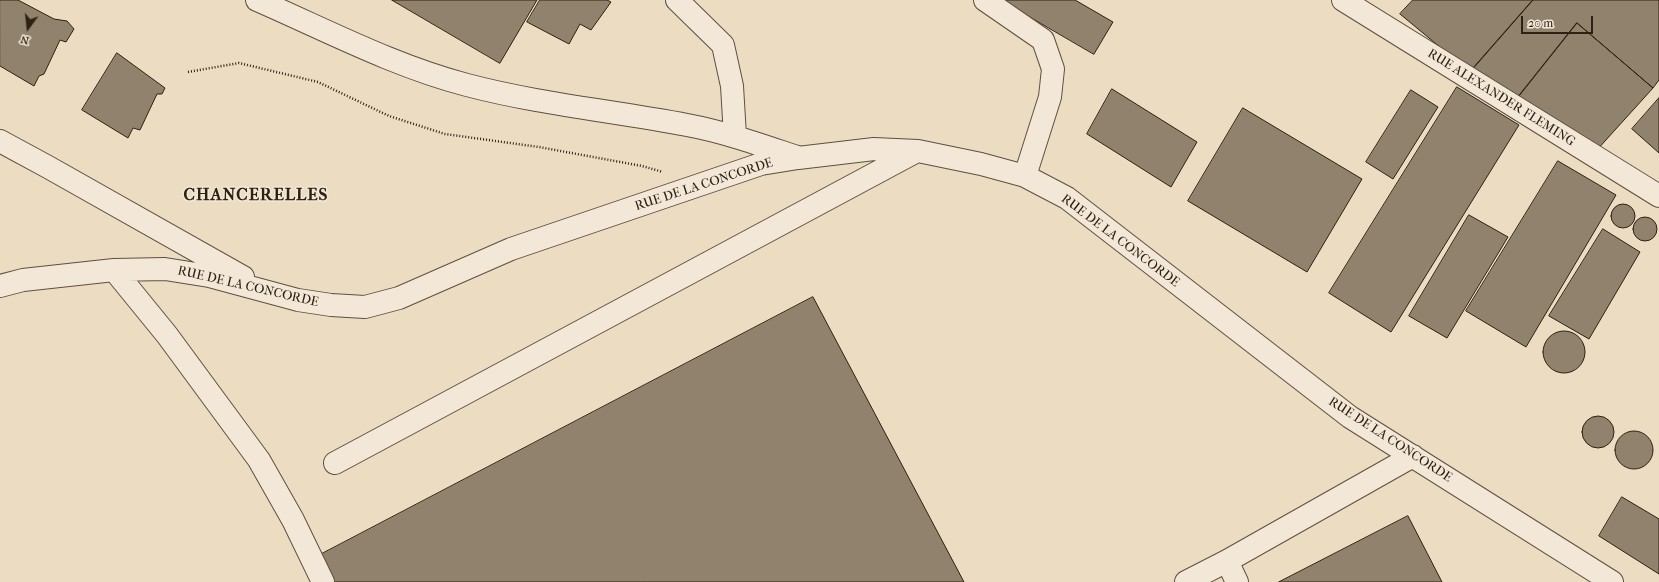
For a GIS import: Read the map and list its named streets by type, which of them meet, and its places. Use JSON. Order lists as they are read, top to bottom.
{
  "streets": {
    "street": ["RUE ALEXANDER FLEMING", "RUE DE LA CONCORDE"]
  },
  "districts": ["CHANCERELLES"],
  "scale_bar": "20 m",
  "north": "bottom"
}
